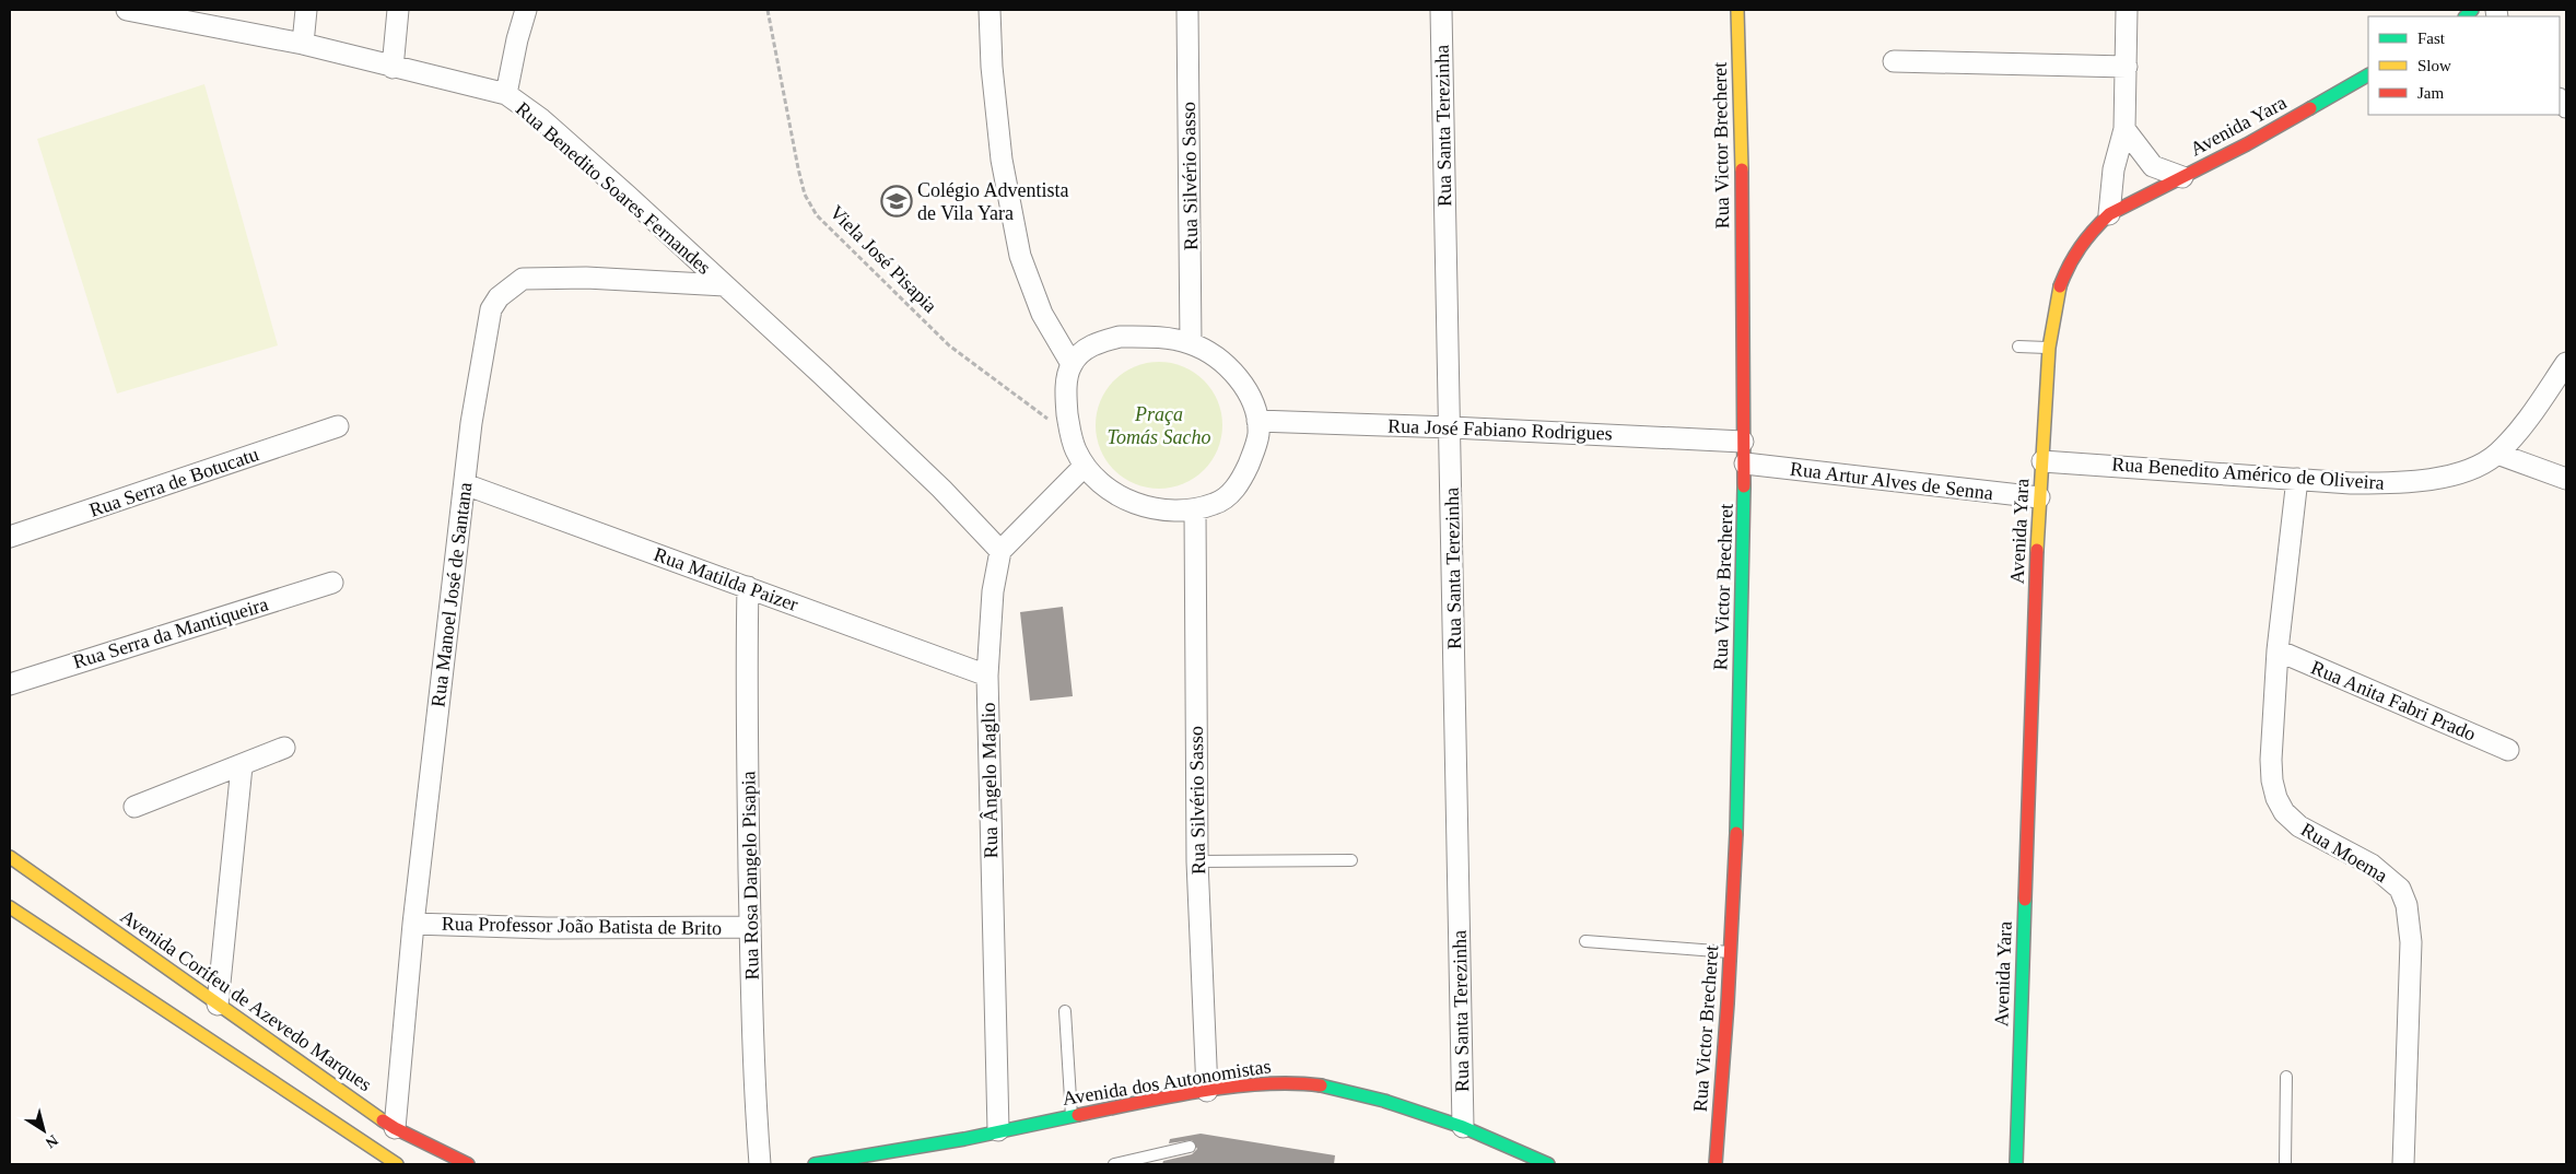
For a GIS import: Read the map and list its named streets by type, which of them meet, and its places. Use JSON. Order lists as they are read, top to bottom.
{
  "streets": {
    "street": [
      "Rua Santa Terezinha",
      "Avenida Yara",
      "Rua Victor Brecheret",
      "Rua Silvério Sasso",
      "Rua Benedito Soares Fernandes",
      "Rua José Fabiano Rodrigues",
      "Rua Benedito Américo de Oliveira",
      "Rua Artur Alves de Senna",
      "Rua Serra de Botucatu",
      "Rua Matilda Paizer",
      "Rua Manoel José de Santana",
      "Rua Serra da Mantiqueira",
      "Rua Anita Fabri Prado",
      "Rua Ângelo Maglio",
      "Rua Moema",
      "Rua Rosa Dangelo Pisapia",
      "Rua Professor João Batista de Brito",
      "Avenida Corifeu de Azevedo Marques",
      "Avenida dos Autonomistas"
    ],
    "path": ["Viela José Pisapia"]
  },
  "crossings": [
    ["Rua Santa Terezinha", "Rua José Fabiano Rodrigues"],
    ["Rua Santa Terezinha", "Avenida dos Autonomistas"],
    ["Avenida Yara", "Rua Benedito Américo de Oliveira"],
    ["Avenida Yara", "Rua Artur Alves de Senna"],
    ["Rua Victor Brecheret", "Rua José Fabiano Rodrigues"],
    ["Rua Victor Brecheret", "Rua Artur Alves de Senna"],
    ["Rua Silvério Sasso", "Viela José Pisapia"],
    ["Rua Silvério Sasso", "Rua José Fabiano Rodrigues"],
    ["Rua Silvério Sasso", "Avenida dos Autonomistas"],
    ["Rua Benedito Soares Fernandes", "Rua Manoel José de Santana"],
    ["Rua Benedito Soares Fernandes", "Rua Ângelo Maglio"],
    ["Viela José Pisapia", "Rua José Fabiano Rodrigues"],
    ["Rua Benedito Américo de Oliveira", "Rua Moema"],
    ["Rua Matilda Paizer", "Rua Manoel José de Santana"],
    ["Rua Matilda Paizer", "Rua Ângelo Maglio"],
    ["Rua Matilda Paizer", "Rua Rosa Dangelo Pisapia"],
    ["Rua Manoel José de Santana", "Rua Professor João Batista de Brito"],
    ["Rua Manoel José de Santana", "Avenida Corifeu de Azevedo Marques"],
    ["Rua Anita Fabri Prado", "Rua Moema"],
    ["Rua Ângelo Maglio", "Avenida dos Autonomistas"],
    ["Rua Rosa Dangelo Pisapia", "Rua Professor João Batista de Brito"]
  ],
  "parks": ["Praça Tomás Sacho"],
  "places": {
    "school or university": ["Colégio Adventista de Vila Yara"]
  },
  "legend": ["Fast", "Slow", "Jam"],
  "north": "bottom right"
}
